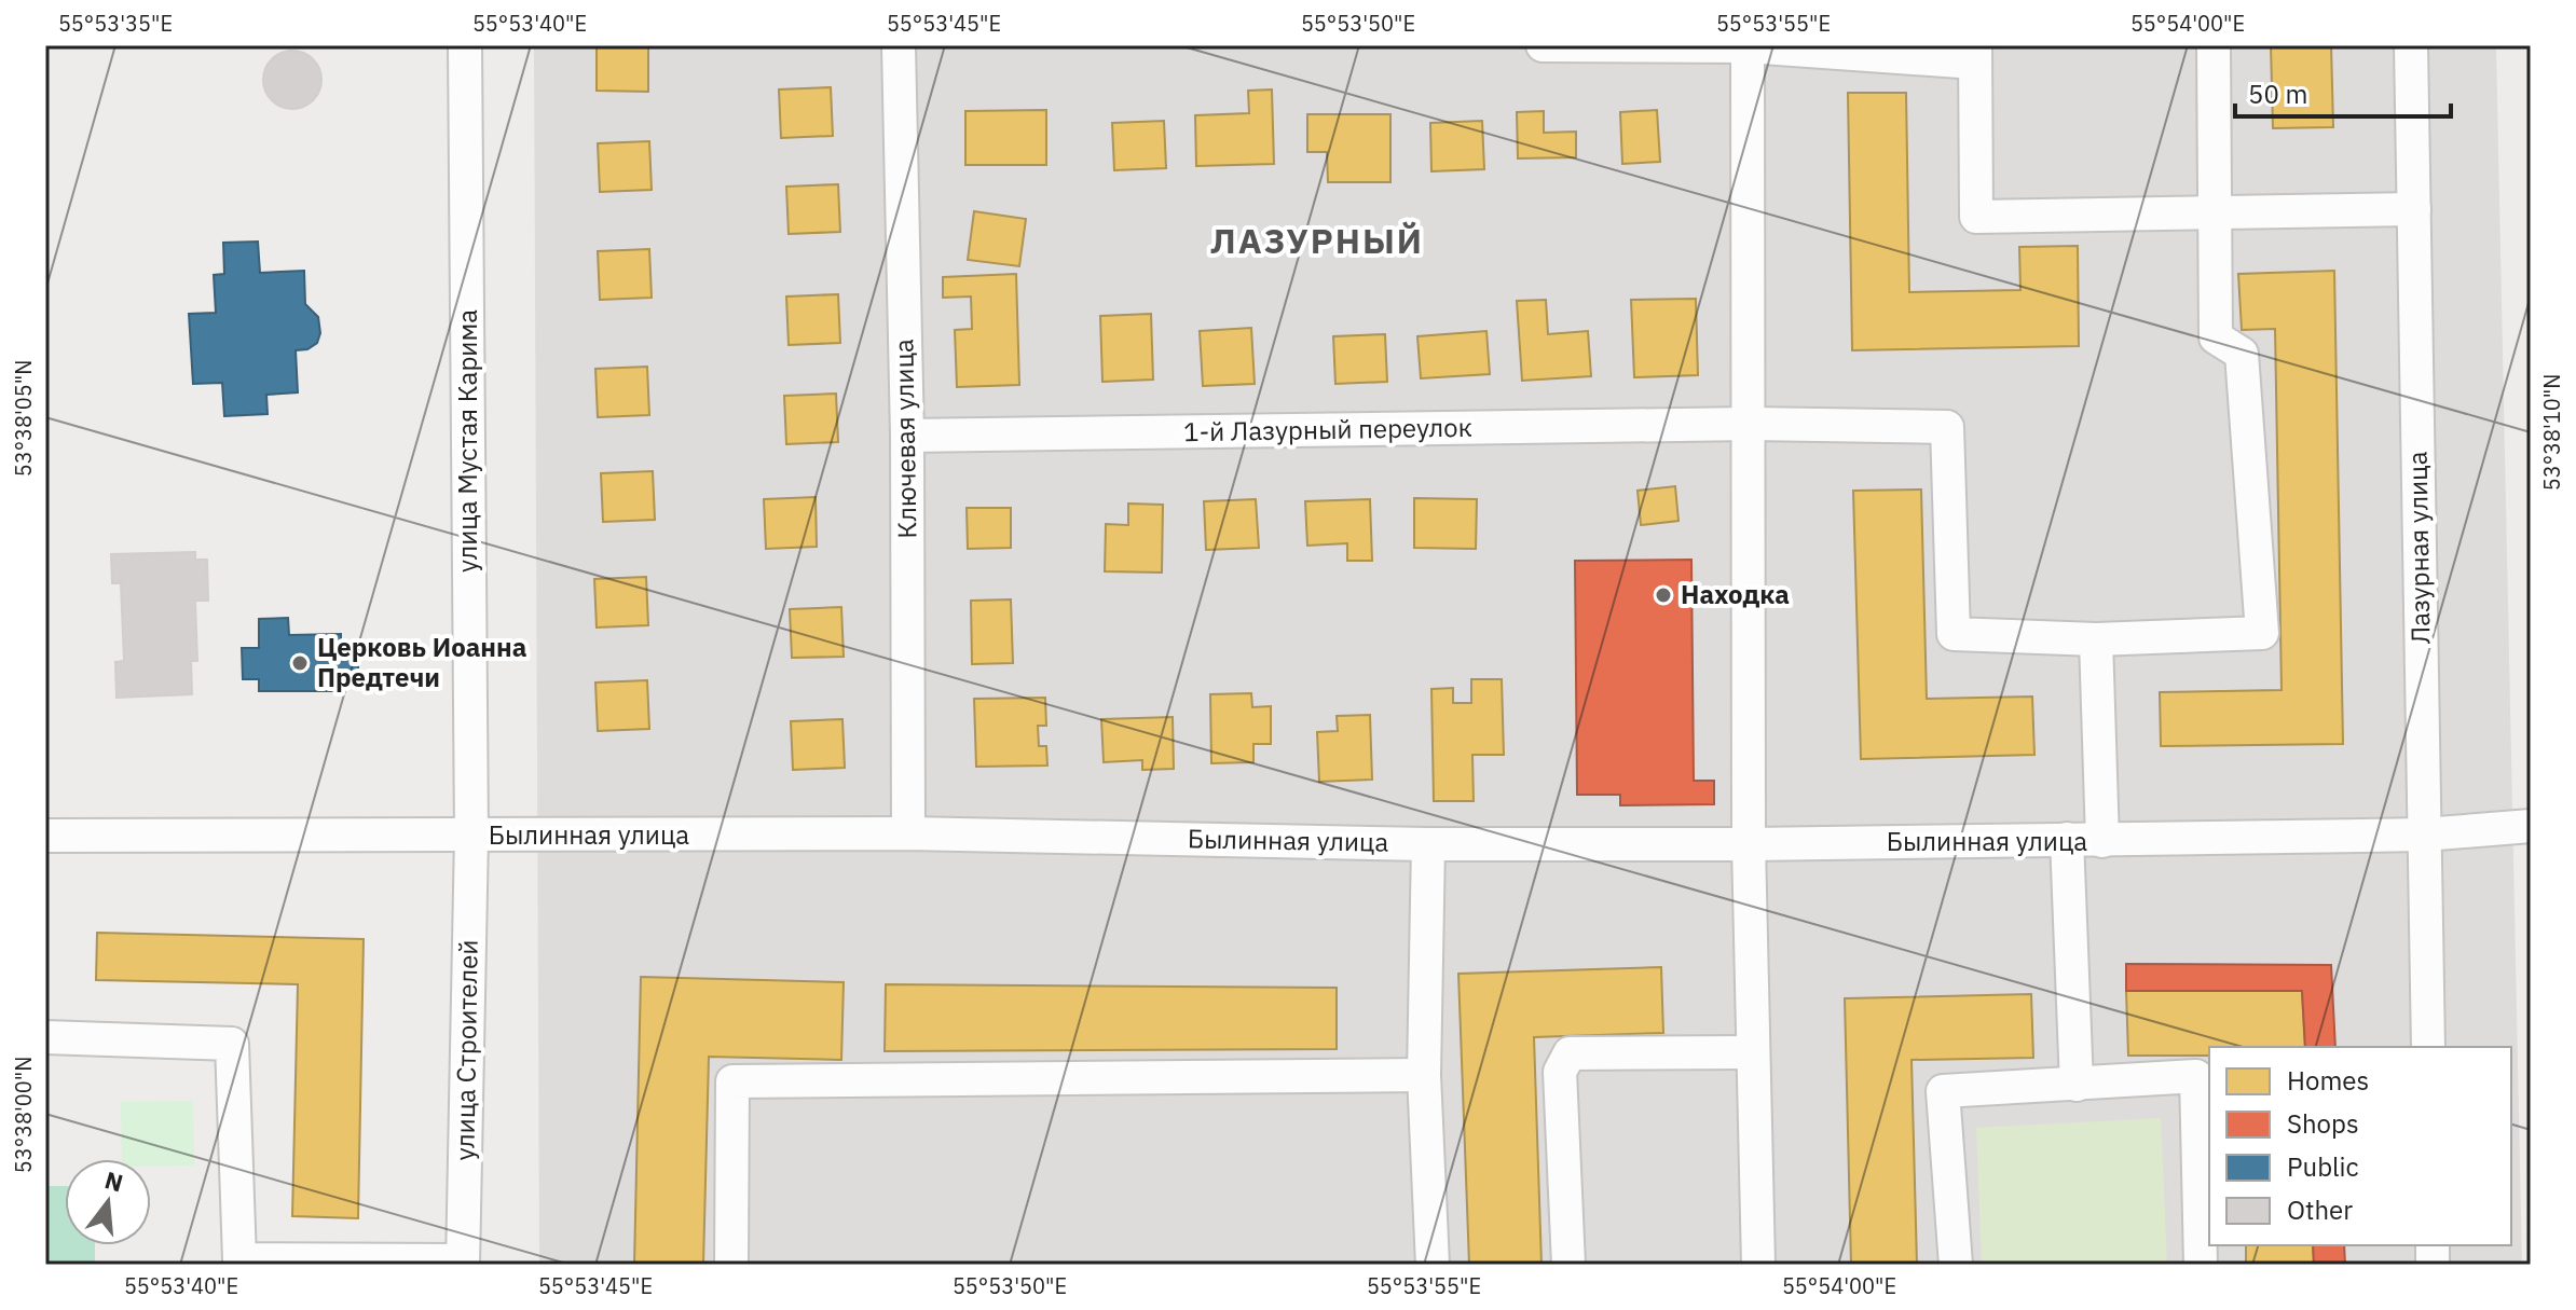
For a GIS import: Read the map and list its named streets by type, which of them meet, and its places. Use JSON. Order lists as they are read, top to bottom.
{
  "streets": {
    "street": [
      "1-й Лазурный переулок",
      "Ключевая улица",
      "улица Мустая Карима",
      "Лазурная улица",
      "Былинная улица",
      "улица Строителей"
    ]
  },
  "crossings": [
    ["1-й Лазурный переулок", "Ключевая улица"],
    ["Ключевая улица", "Былинная улица"],
    ["улица Мустая Карима", "Былинная улица"],
    ["улица Мустая Карима", "улица Строителей"],
    ["Лазурная улица", "Былинная улица"],
    ["Былинная улица", "улица Строителей"]
  ],
  "districts": ["ЛАЗУРНЫЙ"],
  "places": ["Находка", "Церковь Иоанна Предтечи"],
  "legend": [
    "Homes",
    "Shops",
    "Public",
    "Other"
  ],
  "scale_bar": "50 m",
  "north": "top",
  "coordinates": [
    "55°53'35\"E",
    "55°53'40\"E",
    "55°53'45\"E",
    "55°53'50\"E",
    "55°53'55\"E",
    "55°54'00\"E",
    "53°38'05\"N",
    "53°38'10\"N",
    "53°38'00\"N"
  ]
}
